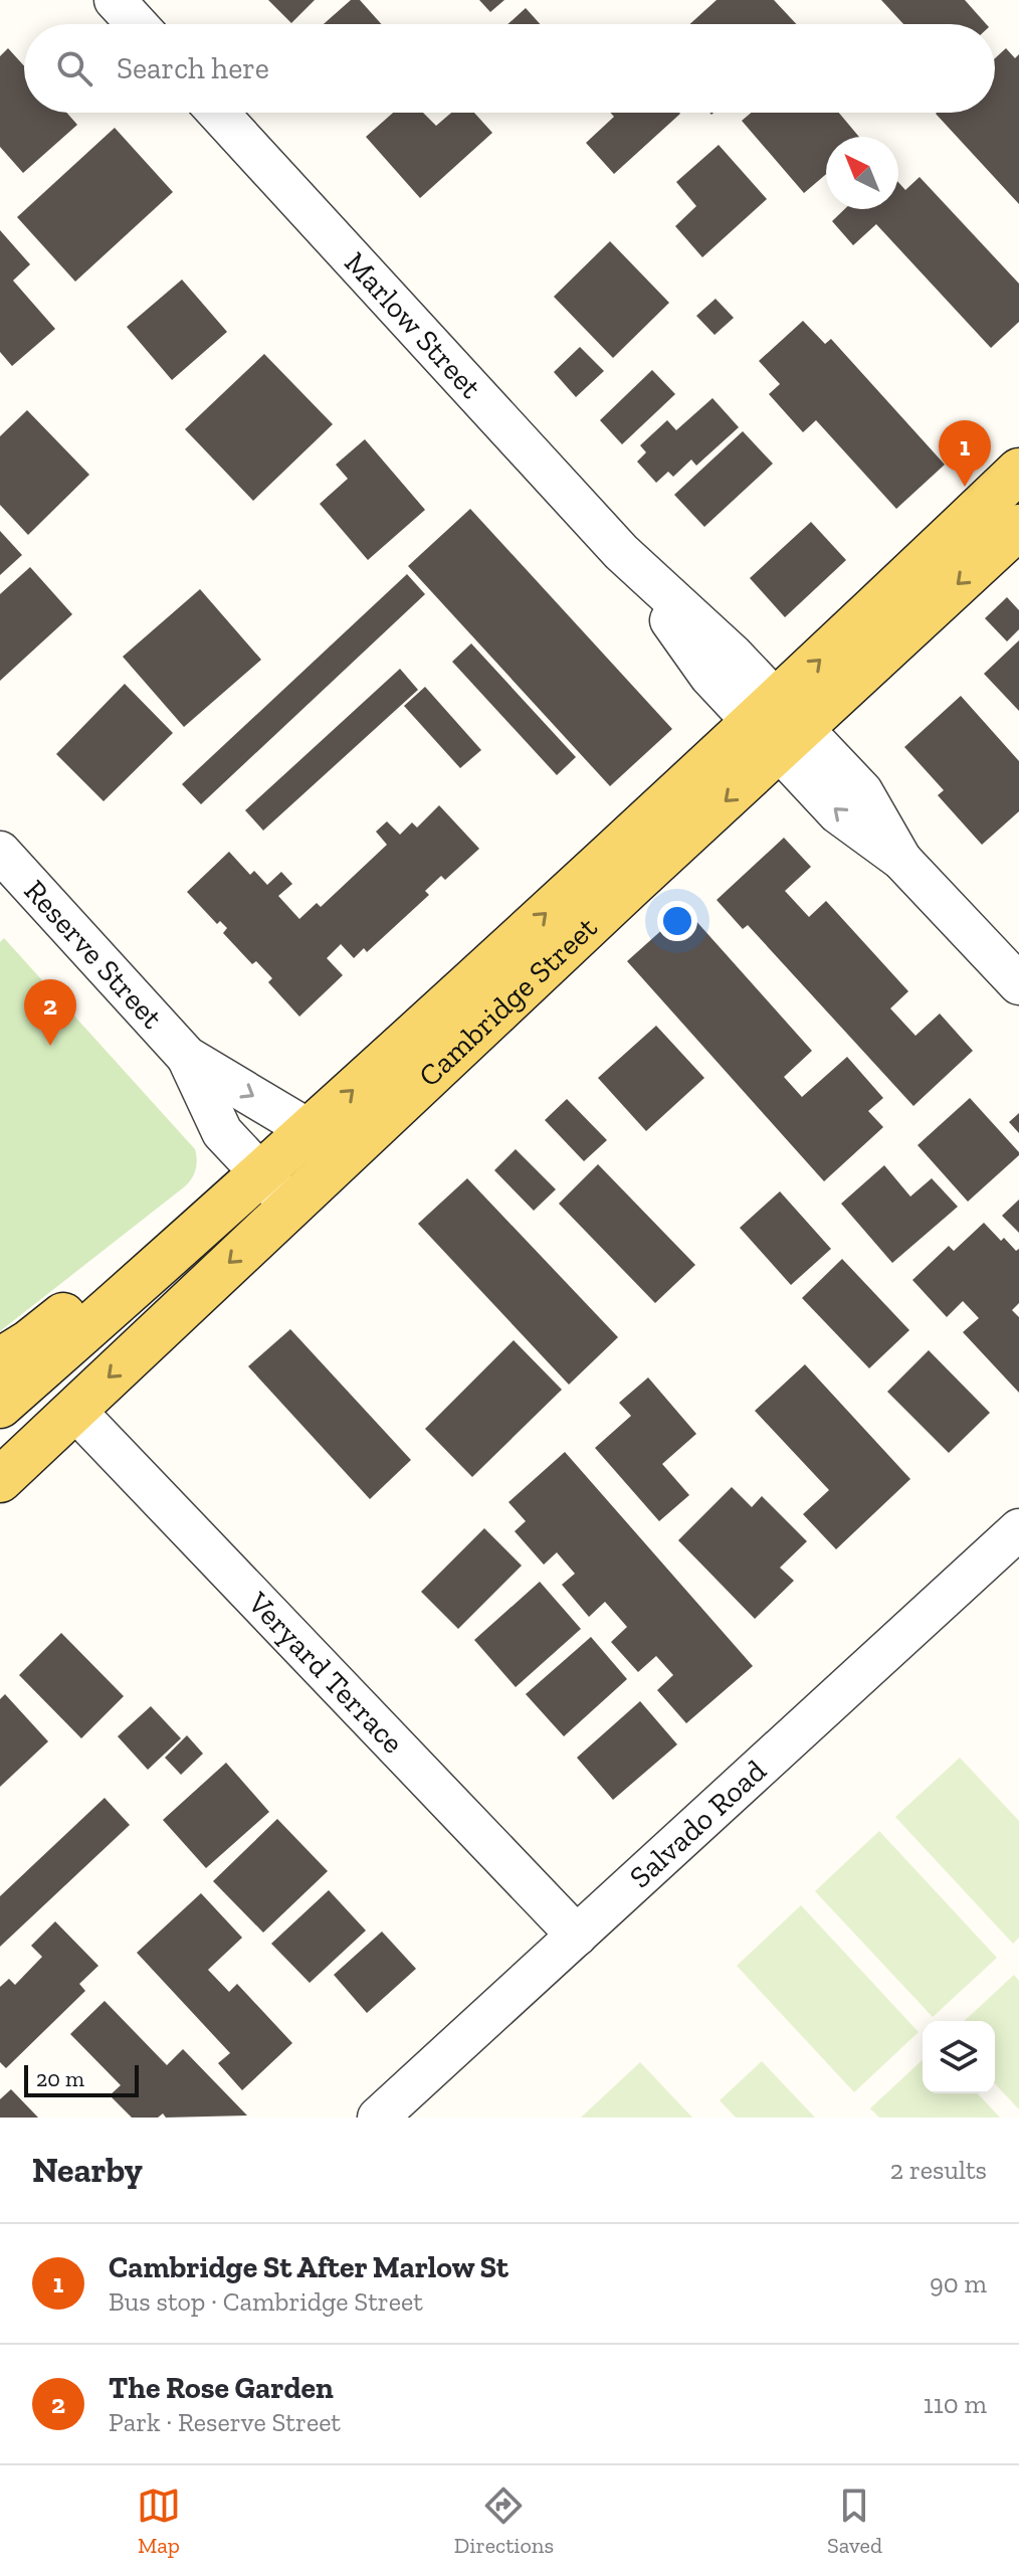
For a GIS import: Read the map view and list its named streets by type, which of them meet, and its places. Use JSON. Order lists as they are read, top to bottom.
{
  "streets": {
    "main road": ["Cambridge Street"],
    "street": [
      "Marlow Street",
      "Reserve Street",
      "Veryard Terrace",
      "Salvado Road"
    ]
  },
  "crossings": [
    ["Marlow Street", "Cambridge Street"],
    ["Reserve Street", "Cambridge Street"],
    ["Cambridge Street", "Veryard Terrace"],
    ["Veryard Terrace", "Salvado Road"]
  ],
  "scale_bar": "20 m",
  "north": "top left",
  "page": {
    "search": "Search here",
    "pins": ["1", "2"],
    "scale": "20 m",
    "heading": ["Nearby", "2 results"],
    "list": [
      {
        "mark": "1",
        "name": "Cambridge St After Marlow St",
        "note": "Bus stop · Cambridge Street",
        "value": "90 m"
      },
      {
        "mark": "2",
        "name": "The Rose Garden",
        "note": "Park · Reserve Street",
        "value": "110 m"
      }
    ],
    "nav": ["Map", "Directions", "Saved"]
  }
}
